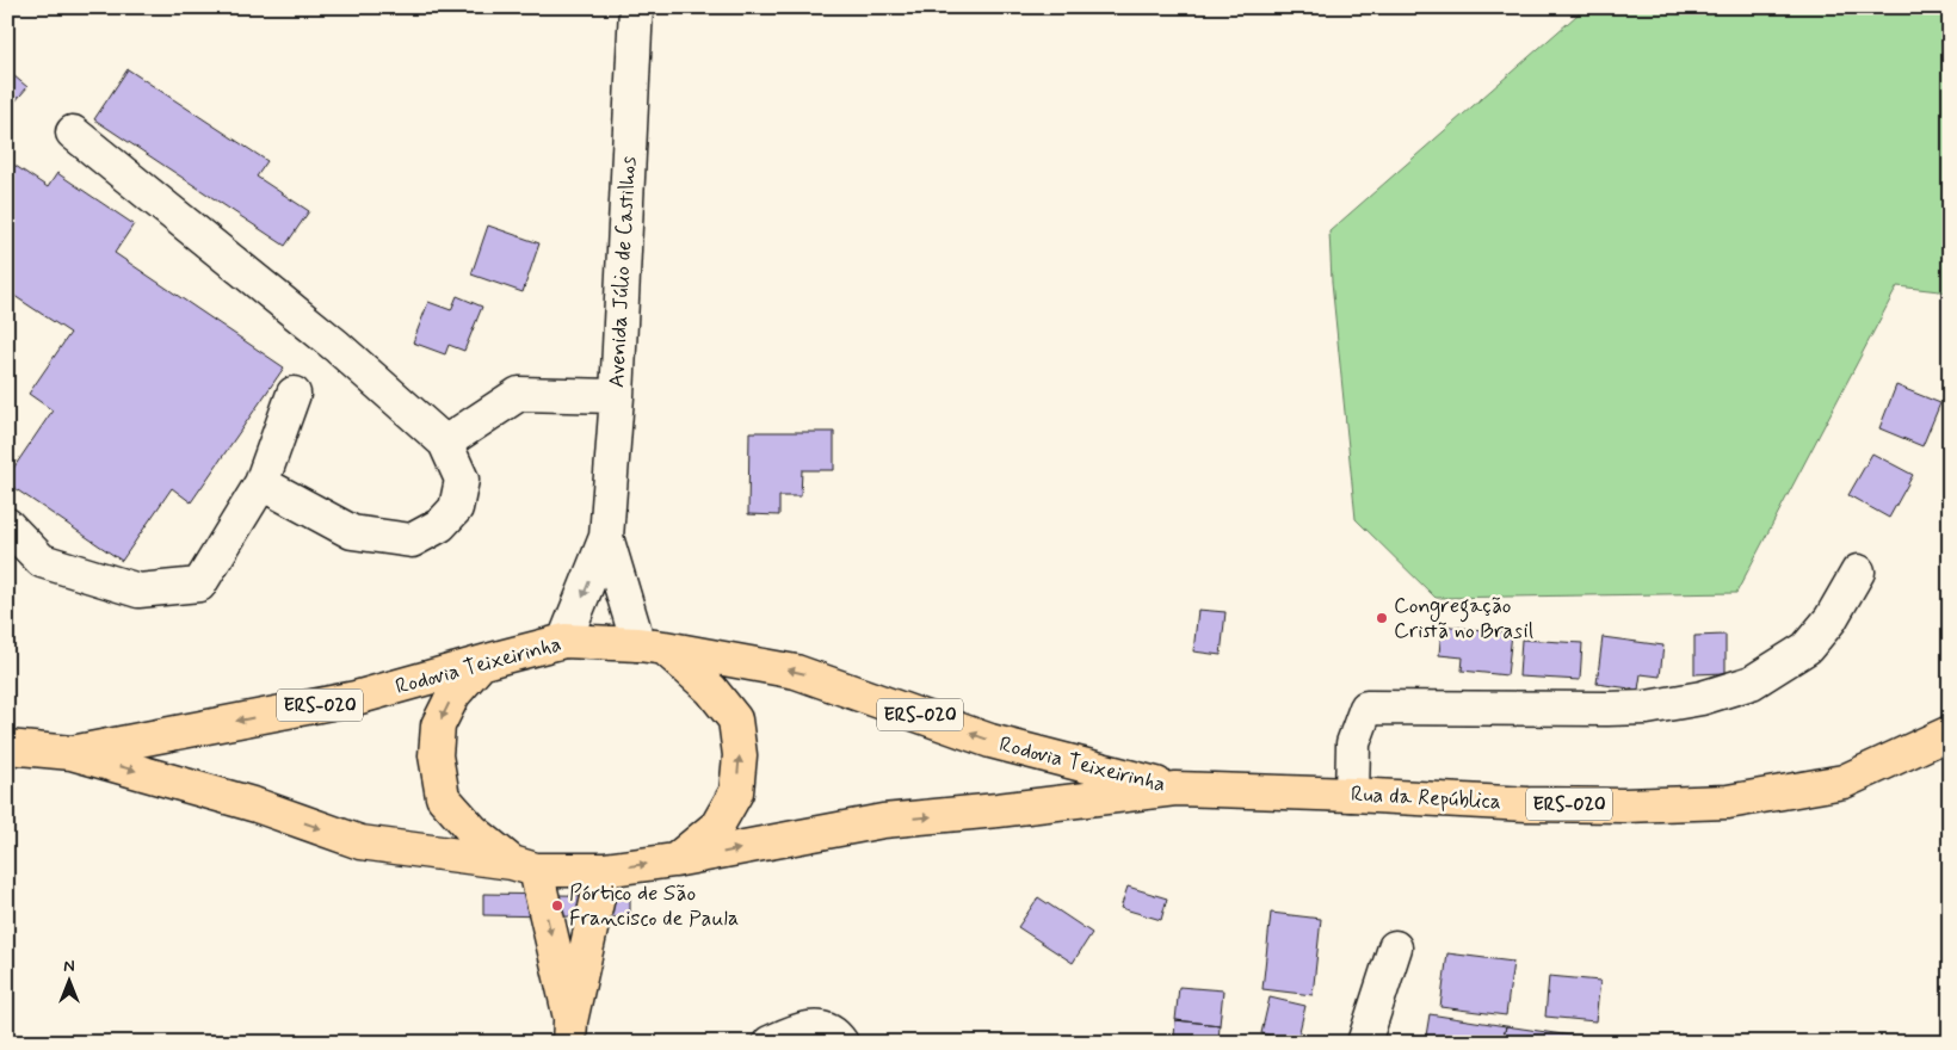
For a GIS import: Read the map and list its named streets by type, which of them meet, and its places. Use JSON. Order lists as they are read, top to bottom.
{
  "streets": {
    "main road": ["Rodovia Teixeirinha", "ERS-020", "Rua da República"],
    "street": ["Avenida Júlio de Castilhos"]
  },
  "crossings": [
    ["Avenida Júlio de Castilhos", "Rodovia Teixeirinha"],
    ["Rodovia Teixeirinha", "Rua da República"]
  ],
  "places": ["Congregação Cristã no Brasil", "Pórtico de São Francisco de Paula"],
  "north": "top"
}
